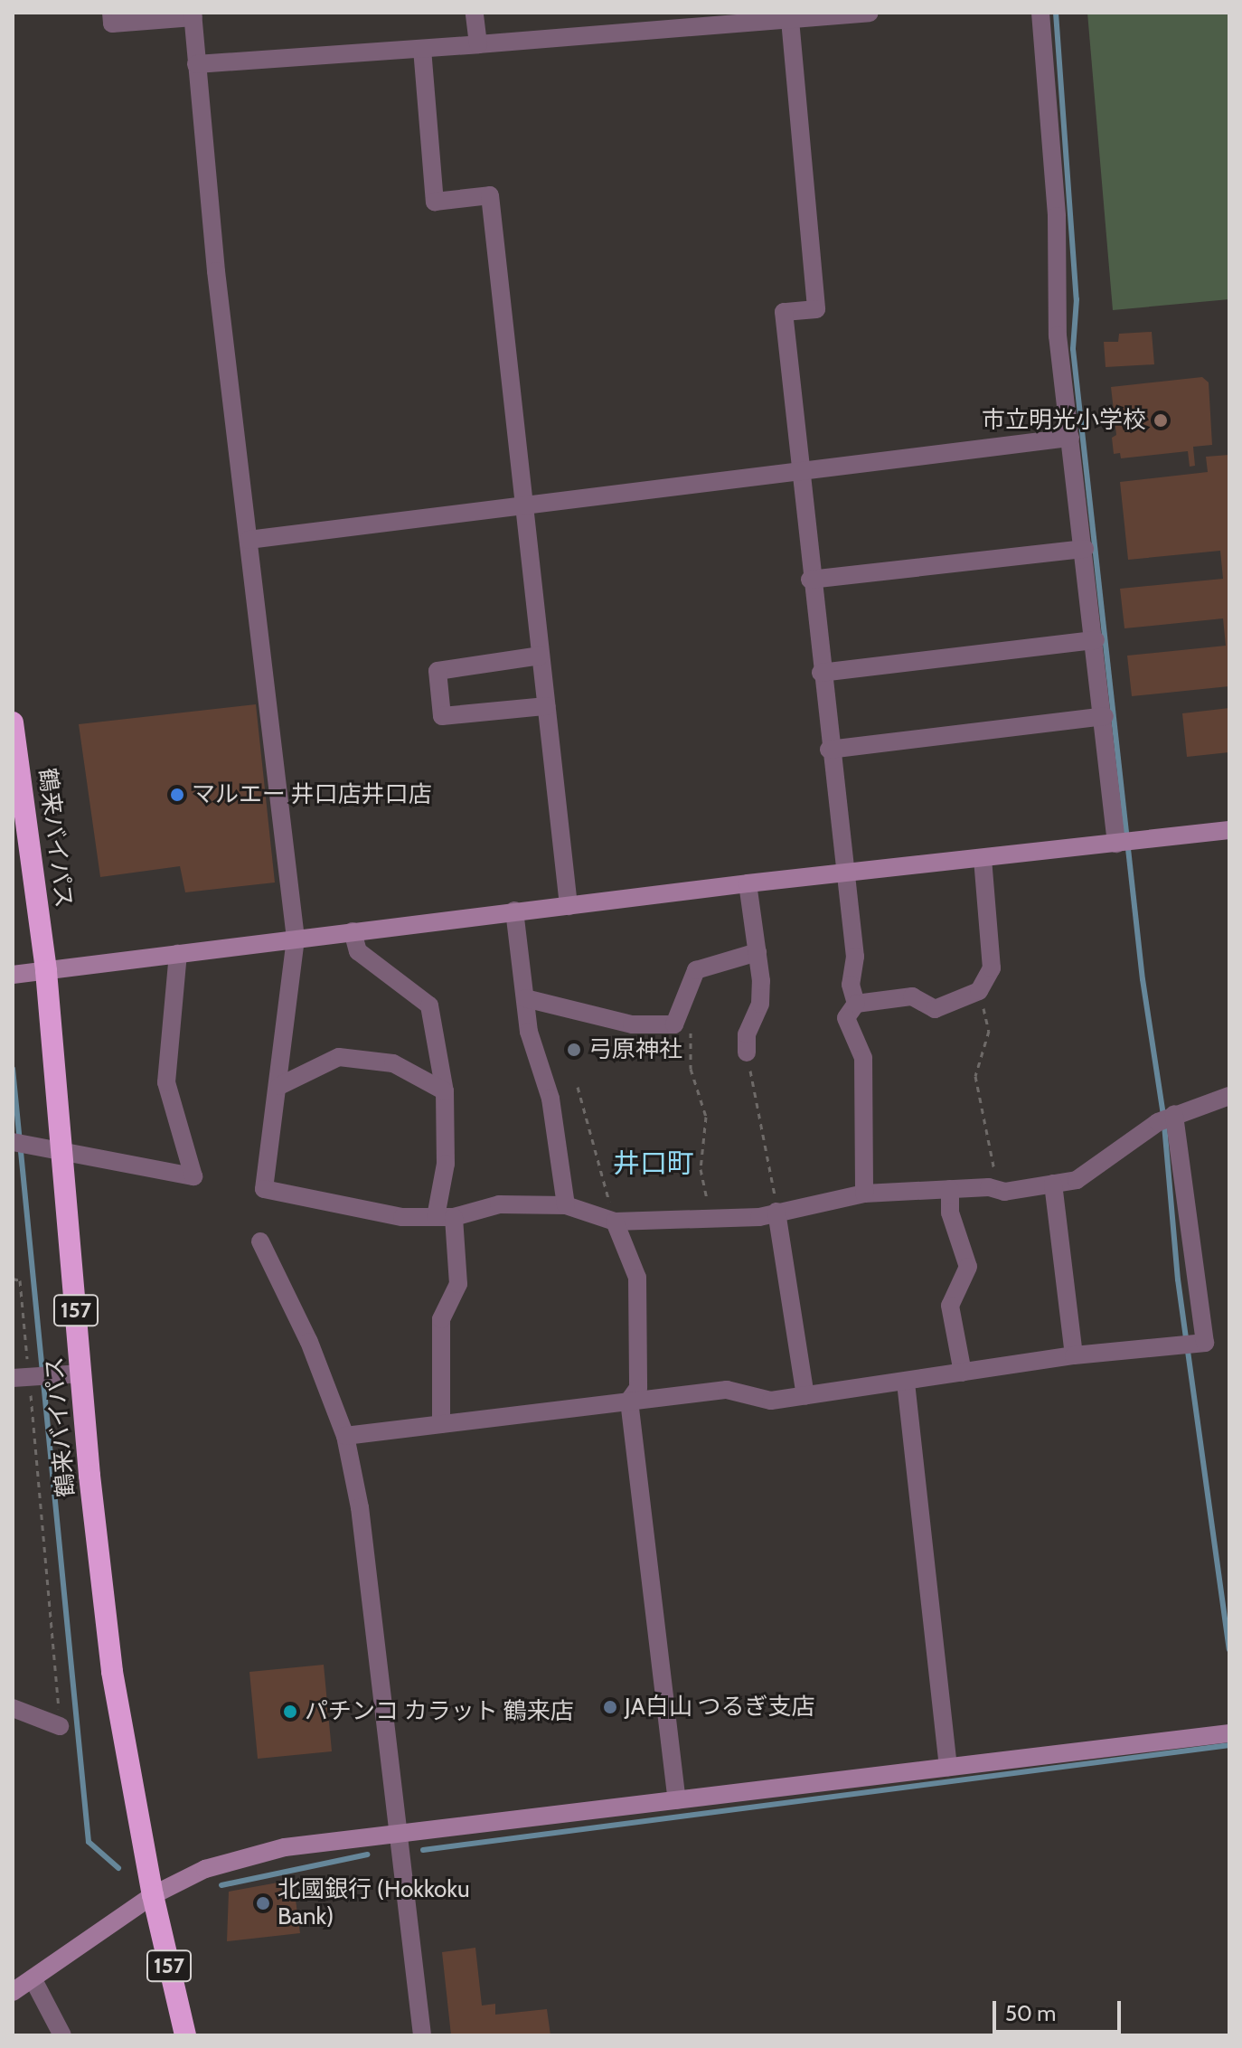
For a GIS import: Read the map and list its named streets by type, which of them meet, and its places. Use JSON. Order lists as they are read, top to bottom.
{
  "streets": {
    "highway": ["鶴来バイパス", "157"]
  },
  "districts": ["井口町"],
  "places": [
    "市立明光小学校",
    "マルエー 井口店井口店",
    "弓原神社",
    "JA白山 つるぎ支店",
    "パチンコ カラット 鶴来店",
    "北國銀行 (Hokkoku Bank)"
  ],
  "scale_bar": "50 m"
}
